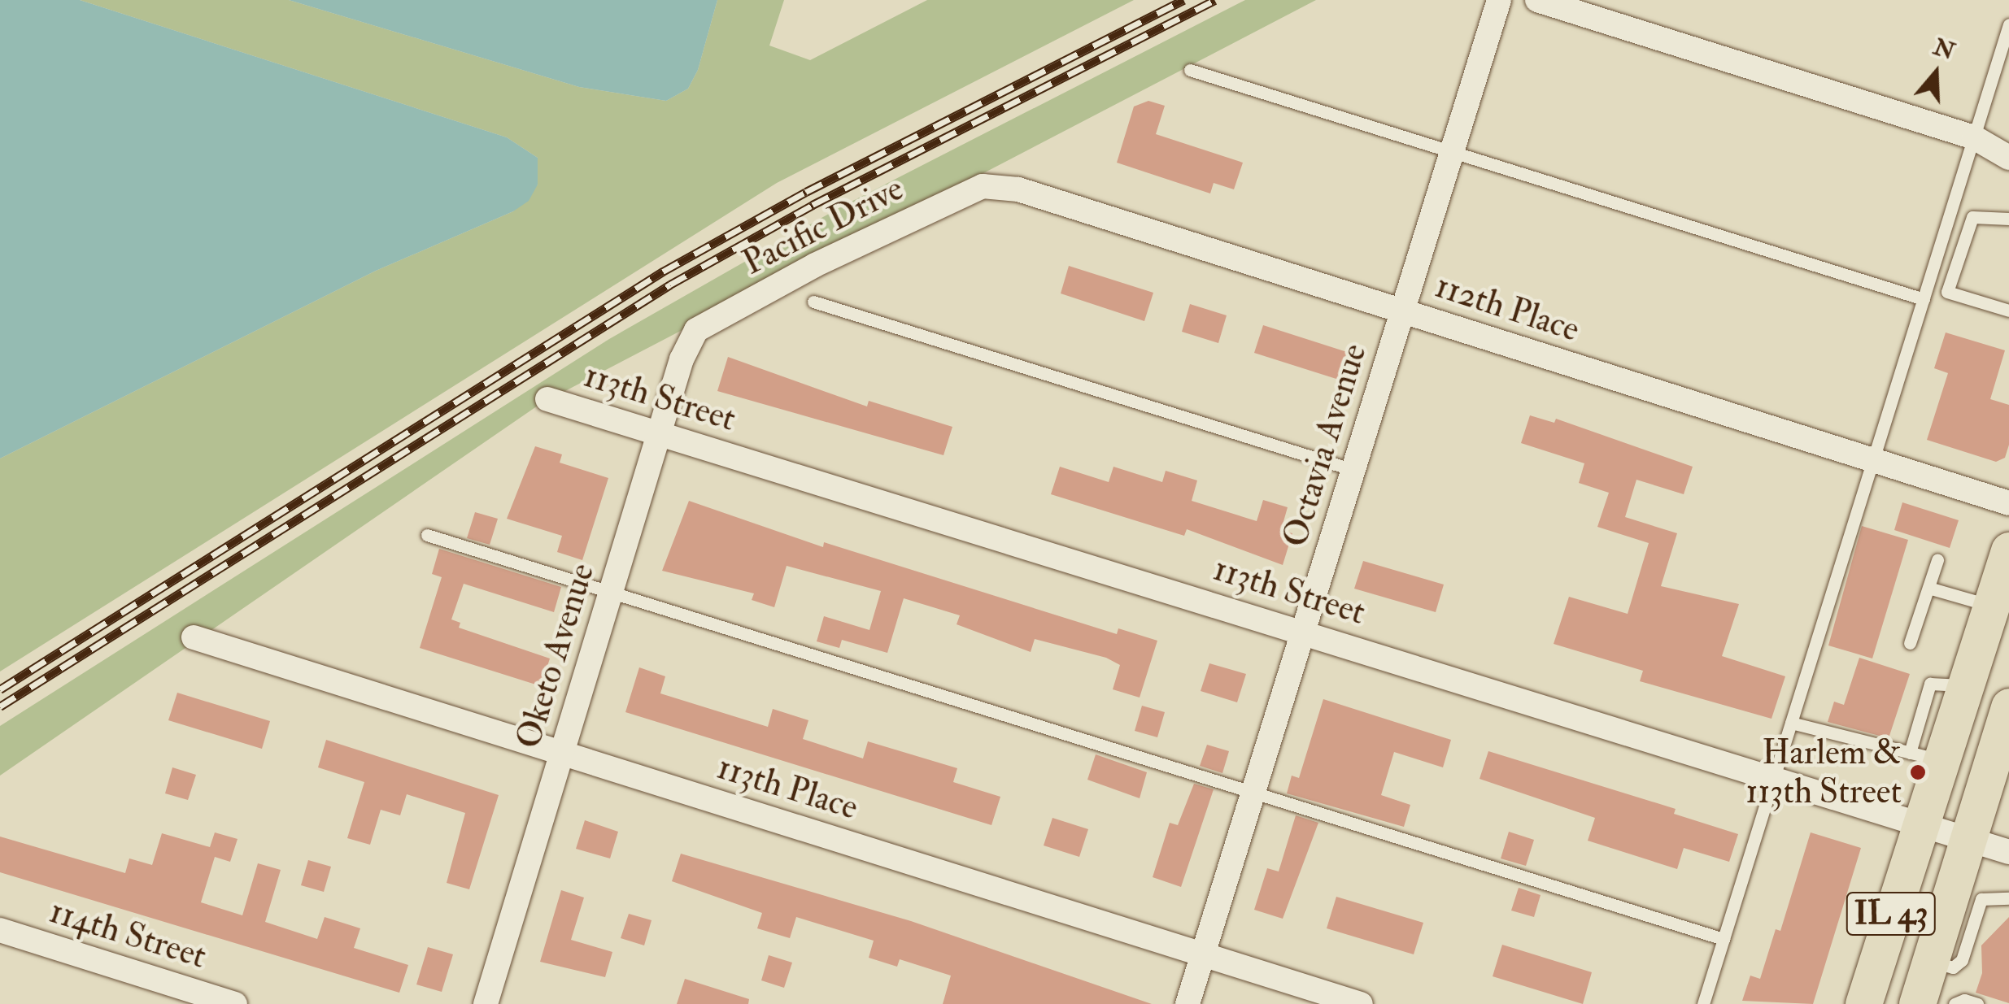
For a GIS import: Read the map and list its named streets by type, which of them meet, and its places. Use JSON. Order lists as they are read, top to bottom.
{
  "streets": {
    "main road": ["IL 43"],
    "street": [
      "Pacific Drive",
      "112th Place",
      "113th Street",
      "Octavia Avenue",
      "Oketo Avenue",
      "113th Place",
      "114th Street"
    ]
  },
  "crossings": [
    ["Pacific Drive", "112th Place"],
    ["Pacific Drive", "Oketo Avenue"],
    ["112th Place", "Octavia Avenue"],
    ["113th Street", "Octavia Avenue"],
    ["113th Street", "Oketo Avenue"],
    ["113th Street", "IL 43"],
    ["Octavia Avenue", "113th Place"],
    ["Oketo Avenue", "113th Place"]
  ],
  "places": ["Harlem & 113th Street"],
  "north": "top"
}
